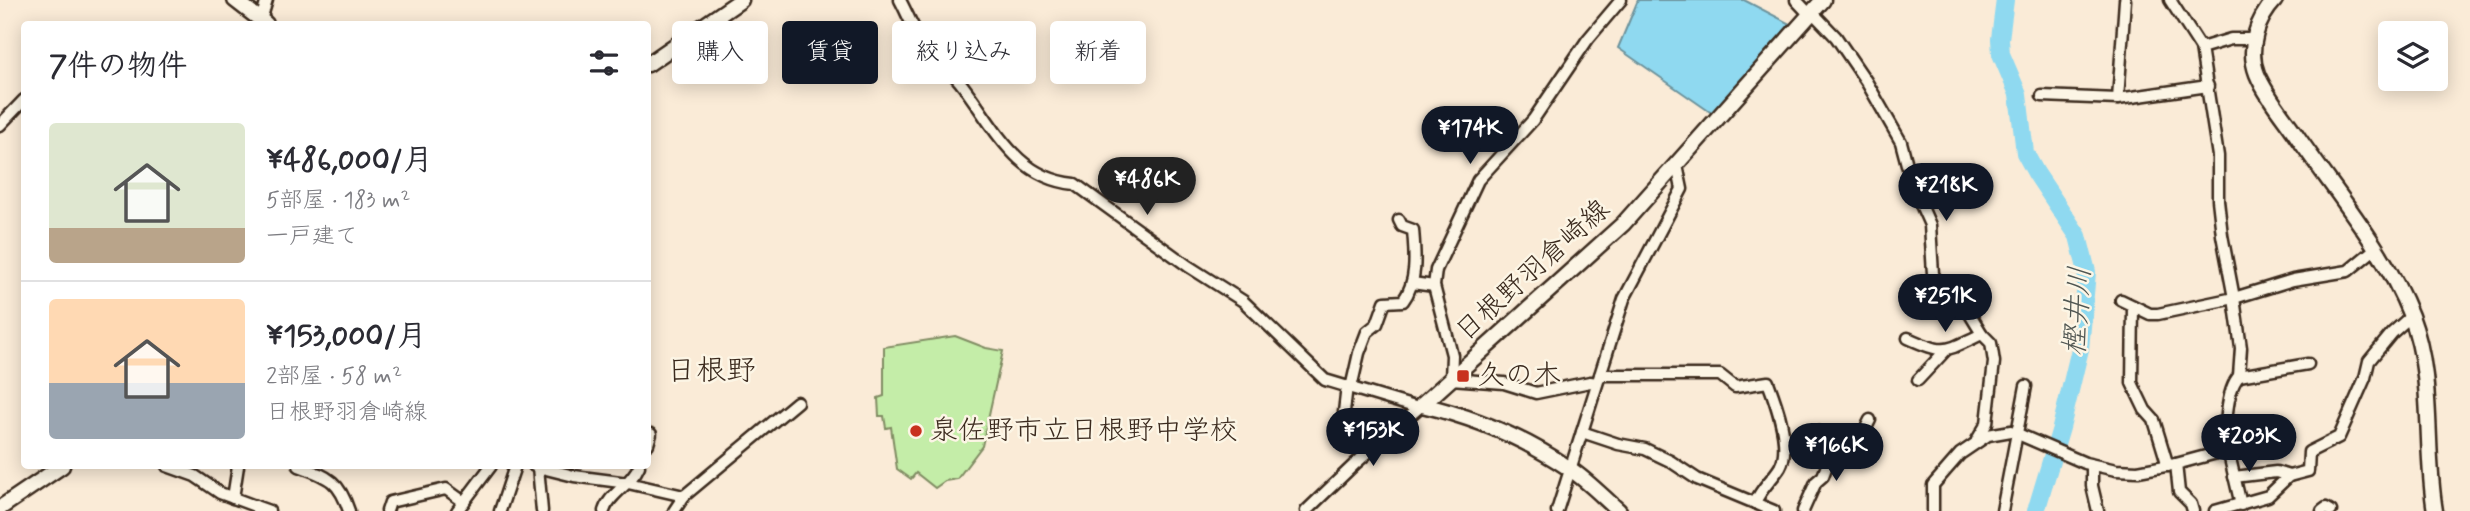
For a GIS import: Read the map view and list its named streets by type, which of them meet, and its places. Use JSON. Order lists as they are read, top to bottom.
{
  "streets": {
    "main road": ["日根野羽倉崎線"]
  },
  "districts": ["日根野"],
  "water": ["樫井川"],
  "places": {
    "transit": ["久の木"],
    "other": ["泉佐野市立日根野中学校"]
  },
  "page": {
    "chip": [
      "購入",
      "賃貸",
      "絞り込み",
      "新着"
    ],
    "heading": "7件の物件",
    "list": [
      {
        "name": "¥486,000/月",
        "note": "5部屋 · 183 m² · 一戸建て"
      },
      {
        "name": "¥153,000/月",
        "note": "2部屋 · 58 m² · 日根野羽倉崎線"
      }
    ],
    "price": [
      "¥174K",
      "¥486K",
      "¥218K",
      "¥251K",
      "¥153K",
      "¥203K",
      "¥166K"
    ]
  }
}
